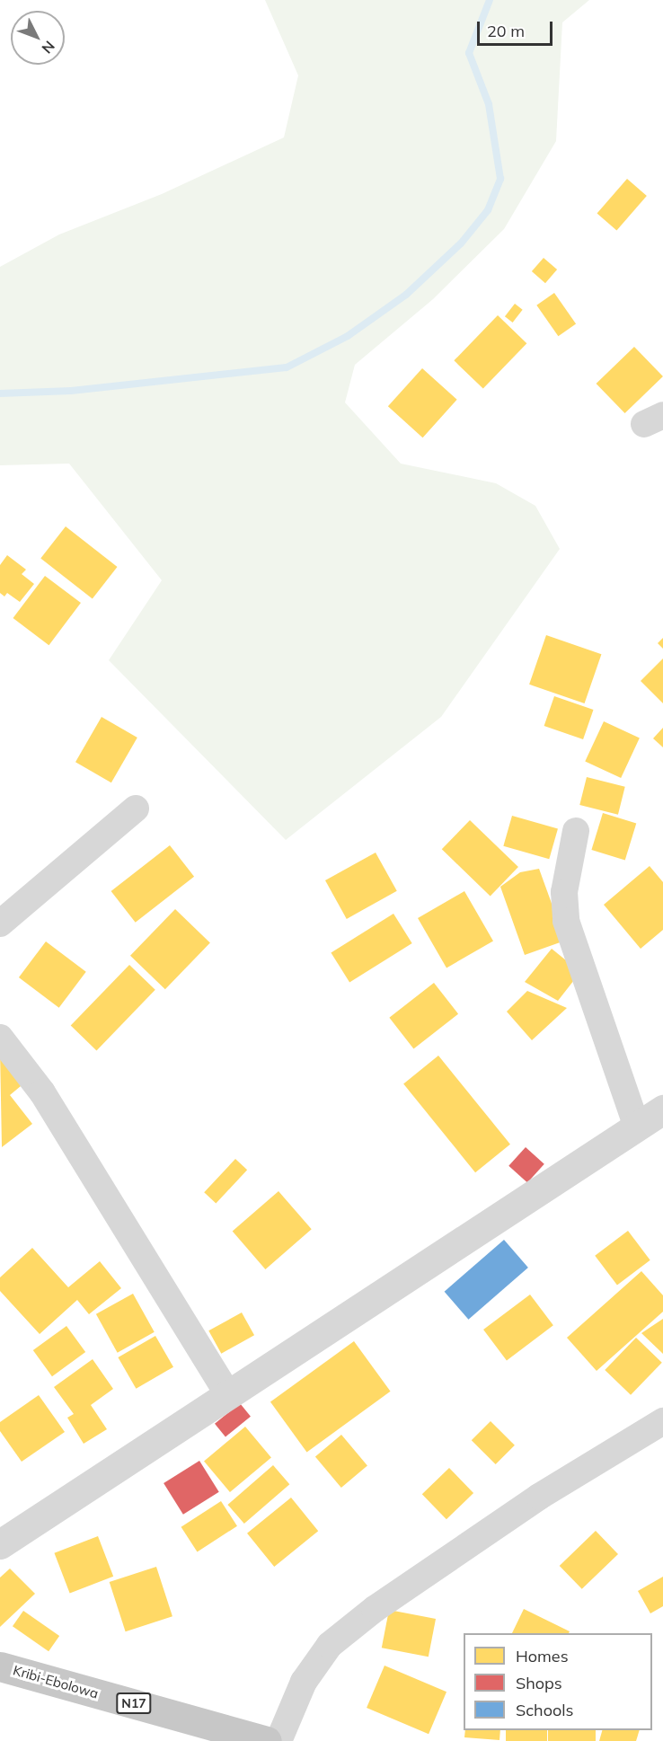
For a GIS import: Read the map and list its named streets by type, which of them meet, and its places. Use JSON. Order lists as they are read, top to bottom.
{
  "streets": {
    "highway": ["Kribi-Ebolowa", "N17"]
  },
  "legend": ["Homes", "Shops", "Schools"],
  "scale_bar": "20 m",
  "north": "bottom right"
}
